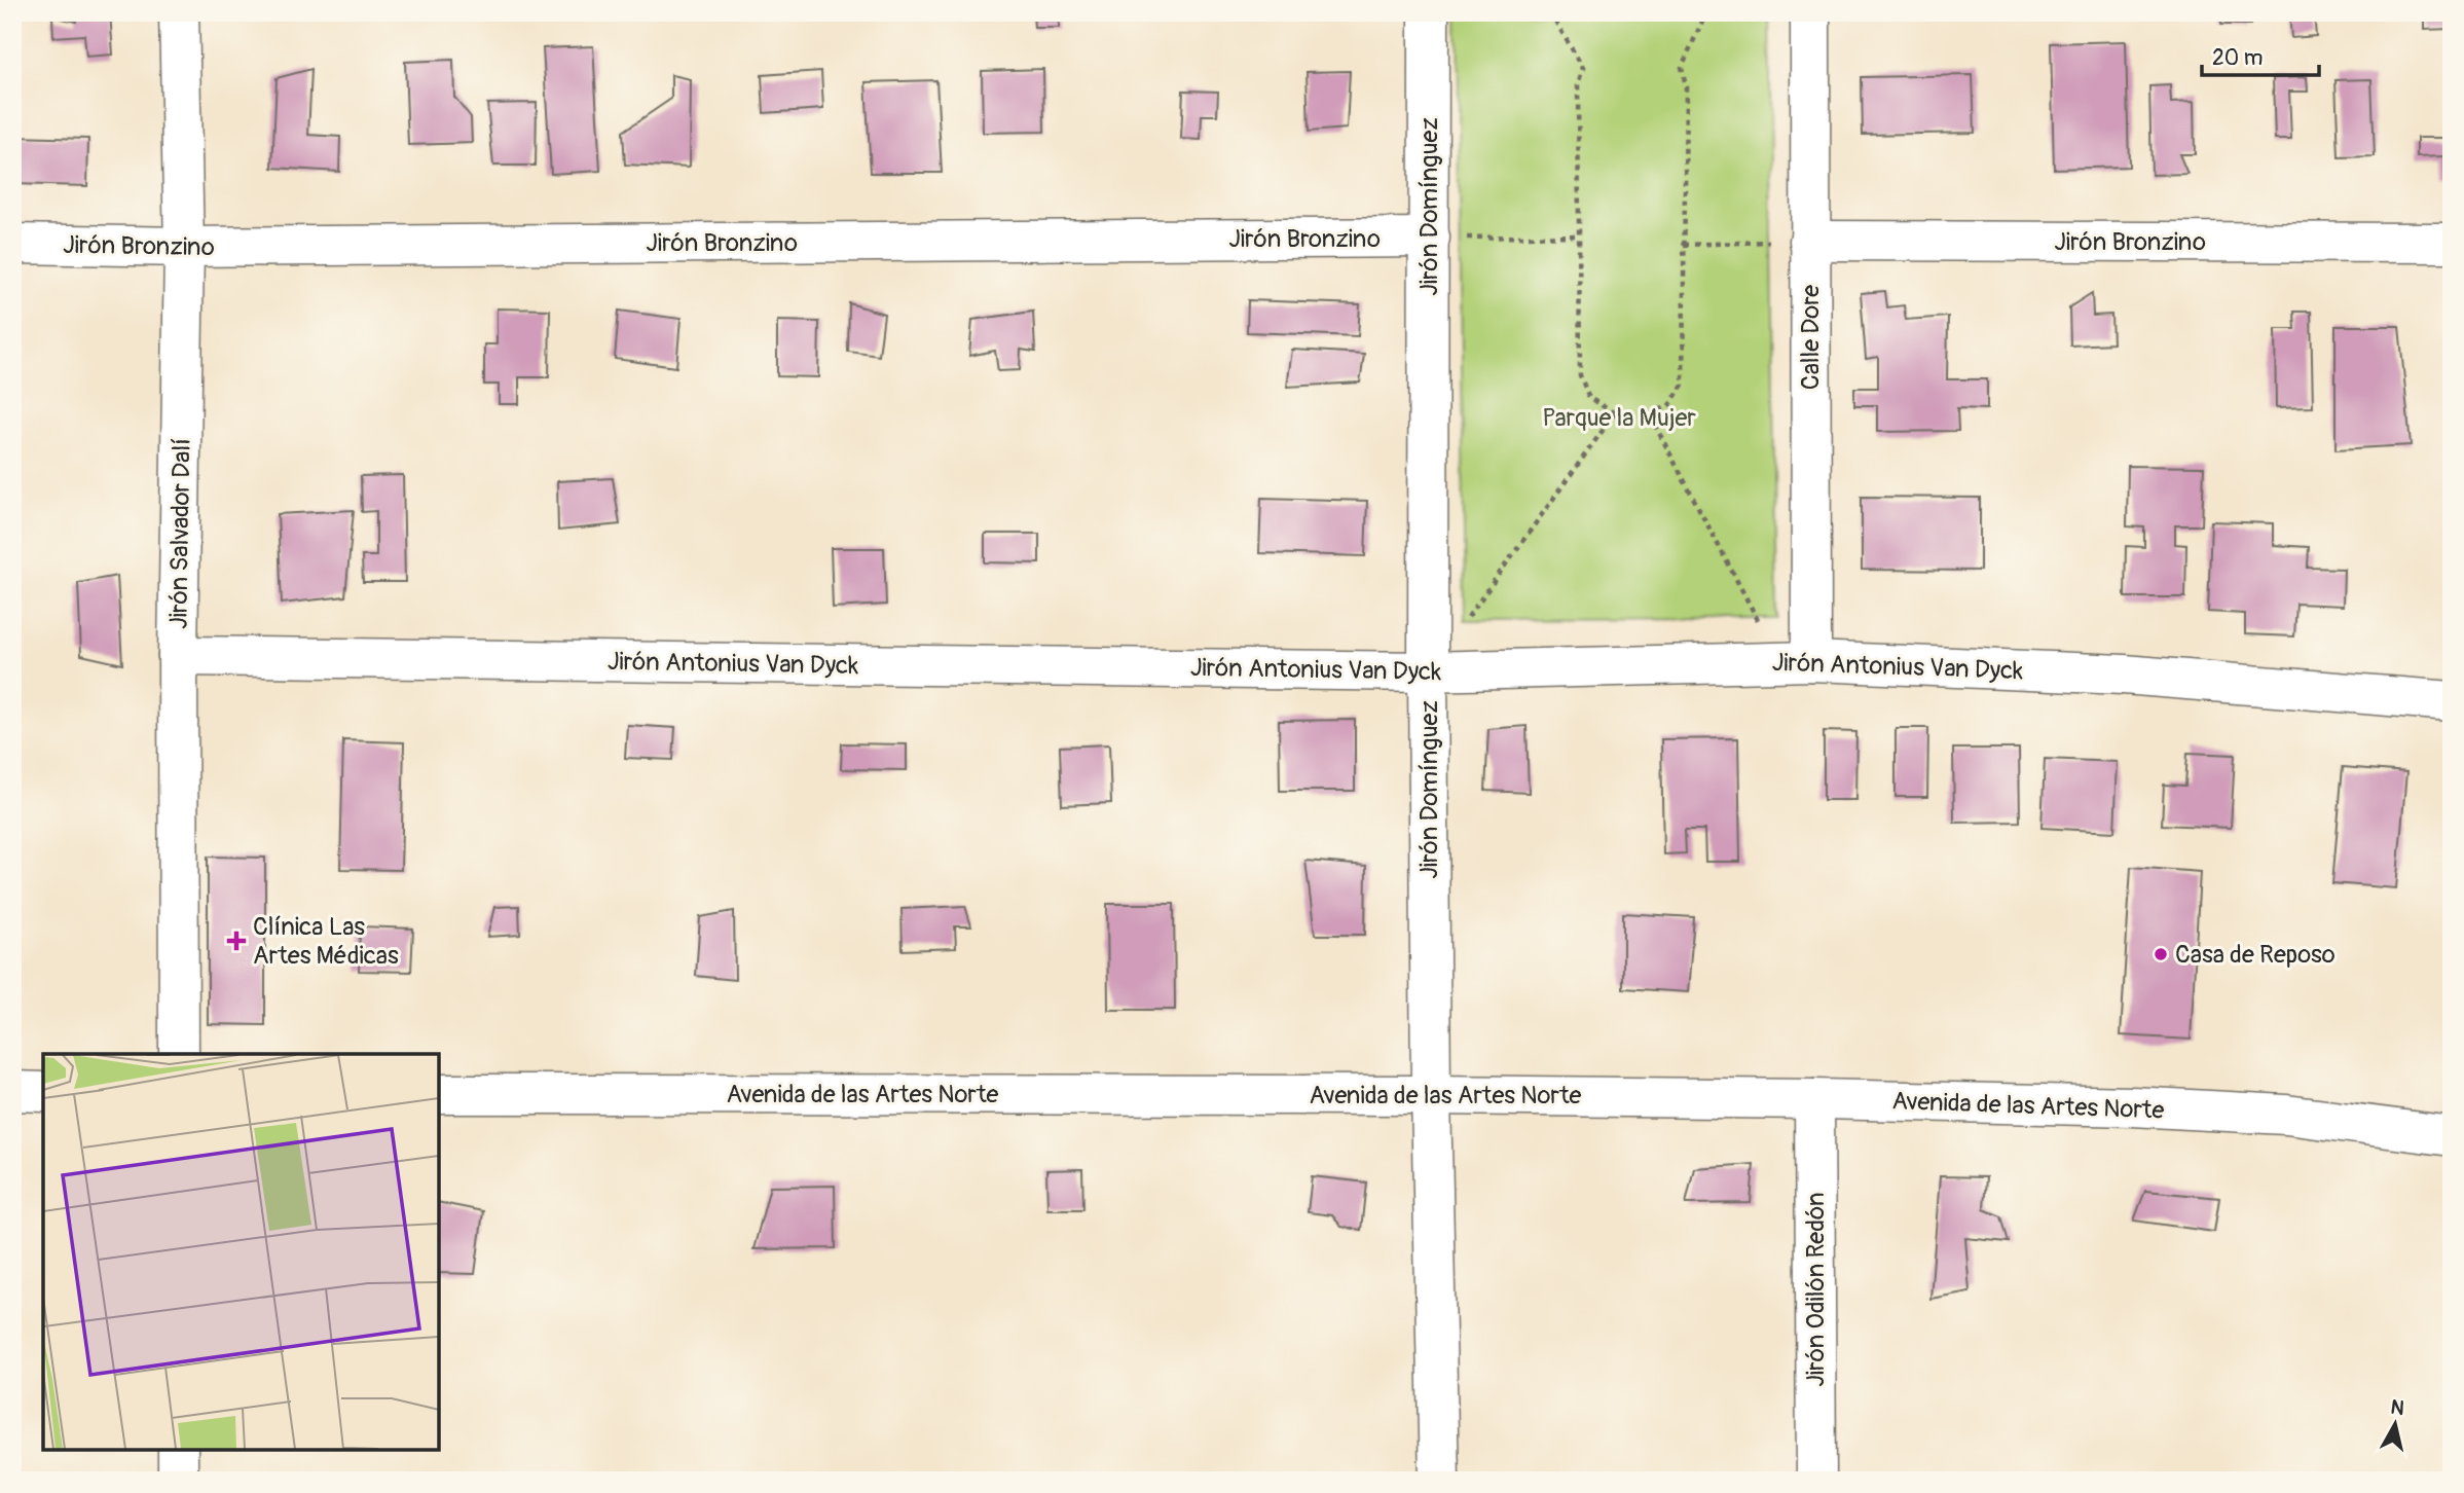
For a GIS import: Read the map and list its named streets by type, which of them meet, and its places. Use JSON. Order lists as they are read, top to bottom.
{
  "streets": {
    "street": [
      "Jirón Domínguez",
      "Jirón Bronzino",
      "Calle Dore",
      "Jirón Salvador Dalí",
      "Jirón Antonius Van Dyck",
      "Avenida de las Artes Norte",
      "Jirón Odilón Redón"
    ]
  },
  "crossings": [
    ["Jirón Domínguez", "Jirón Bronzino"],
    ["Jirón Domínguez", "Jirón Antonius Van Dyck"],
    ["Jirón Domínguez", "Avenida de las Artes Norte"],
    ["Jirón Bronzino", "Calle Dore"],
    ["Jirón Bronzino", "Jirón Salvador Dalí"],
    ["Calle Dore", "Jirón Antonius Van Dyck"],
    ["Jirón Salvador Dalí", "Jirón Antonius Van Dyck"],
    ["Avenida de las Artes Norte", "Jirón Odilón Redón"]
  ],
  "parks": ["Parque la Mujer"],
  "places": {
    "health": ["Clínica Las Artes Médicas"],
    "other": ["Casa de Reposo"]
  },
  "scale_bar": "20 m",
  "north": "top"
}
